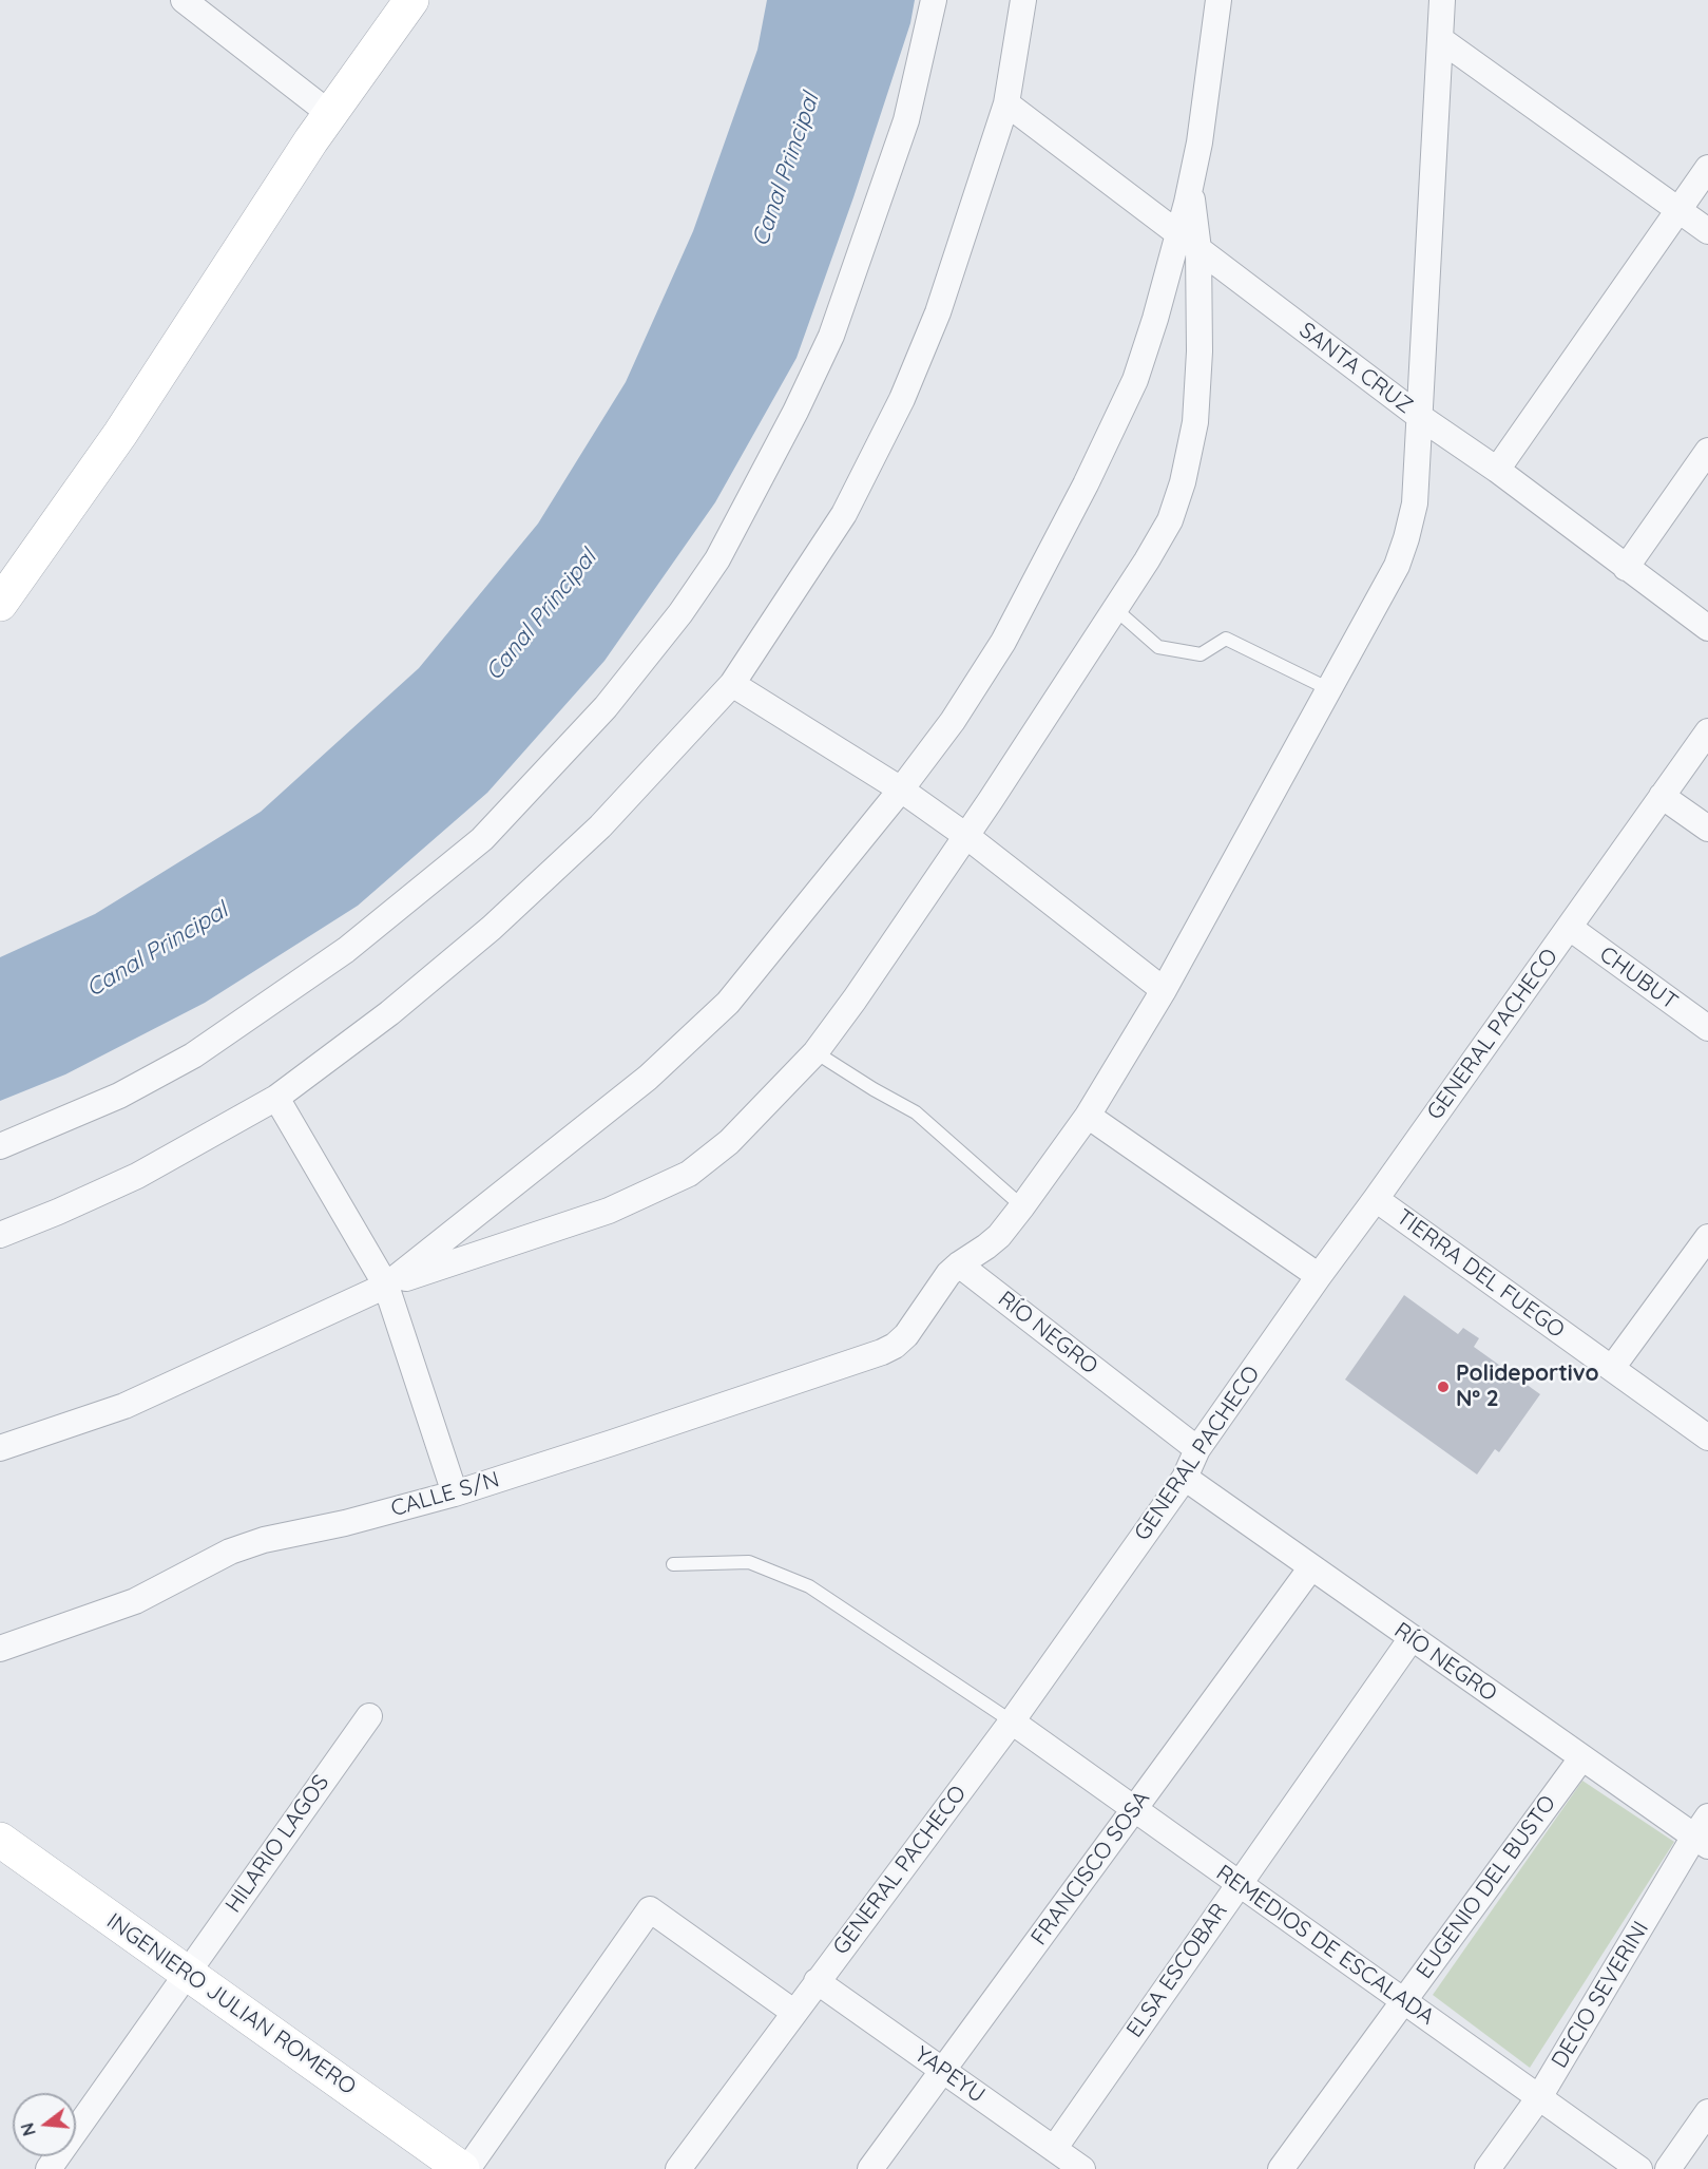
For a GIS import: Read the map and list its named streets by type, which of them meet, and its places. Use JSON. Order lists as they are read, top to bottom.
{
  "streets": {
    "street": [
      "SANTA CRUZ",
      "CHUBUT",
      "GENERAL PACHECO",
      "TIERRA DEL FUEGO",
      "RÍO NEGRO",
      "CALLE S/N",
      "HILARIO LAGOS",
      "FRANCISCO SOSA",
      "EUGENIO DEL BUSTO",
      "REMEDIOS DE ESCALADA",
      "ELSA ESCOBAR",
      "DECIO SEVERINI",
      "INGENIERO JULIAN ROMERO",
      "YAPEYU"
    ]
  },
  "crossings": [
    ["CHUBUT", "GENERAL PACHECO"],
    ["GENERAL PACHECO", "TIERRA DEL FUEGO"],
    ["GENERAL PACHECO", "RÍO NEGRO"],
    ["GENERAL PACHECO", "REMEDIOS DE ESCALADA"],
    ["GENERAL PACHECO", "YAPEYU"],
    ["RÍO NEGRO", "CALLE S/N"],
    ["RÍO NEGRO", "FRANCISCO SOSA"],
    ["RÍO NEGRO", "EUGENIO DEL BUSTO"],
    ["RÍO NEGRO", "ELSA ESCOBAR"],
    ["RÍO NEGRO", "DECIO SEVERINI"],
    ["HILARIO LAGOS", "INGENIERO JULIAN ROMERO"],
    ["FRANCISCO SOSA", "REMEDIOS DE ESCALADA"],
    ["FRANCISCO SOSA", "YAPEYU"],
    ["EUGENIO DEL BUSTO", "REMEDIOS DE ESCALADA"],
    ["REMEDIOS DE ESCALADA", "ELSA ESCOBAR"],
    ["REMEDIOS DE ESCALADA", "DECIO SEVERINI"],
    ["ELSA ESCOBAR", "YAPEYU"]
  ],
  "water": ["Canal Principal"],
  "places": ["Polideportivo Nº 2"],
  "north": "left"
}
